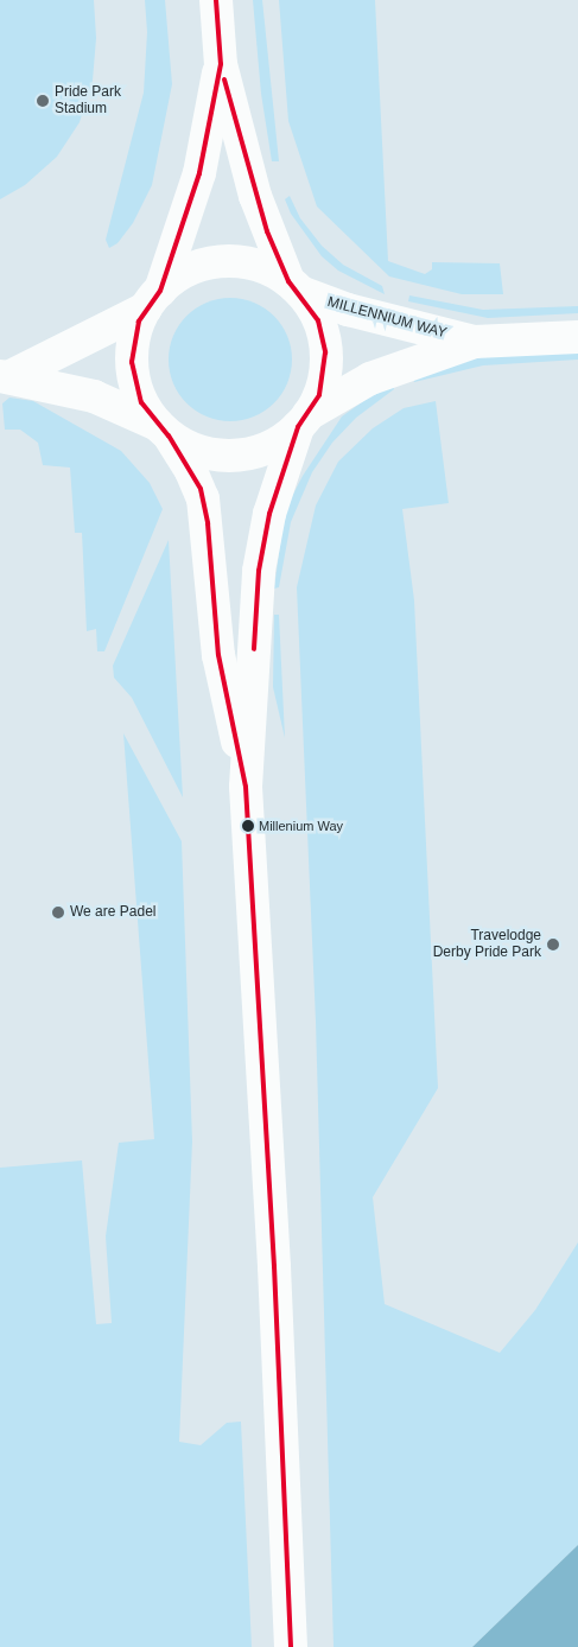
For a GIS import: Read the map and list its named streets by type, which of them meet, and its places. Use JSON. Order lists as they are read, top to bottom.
{
  "streets": {
    "street": ["MILLENNIUM WAY"]
  },
  "places": [
    "Pride Park Stadium",
    "Millenium Way",
    "We are Padel",
    "Travelodge Derby Pride Park"
  ]
}
